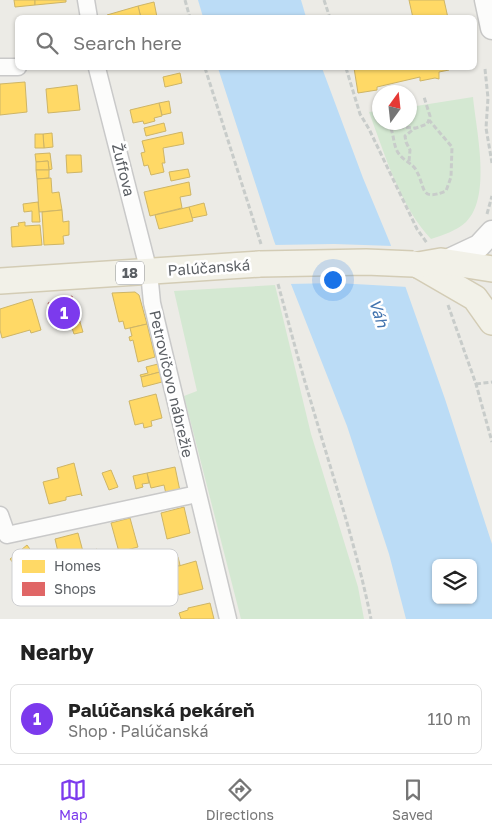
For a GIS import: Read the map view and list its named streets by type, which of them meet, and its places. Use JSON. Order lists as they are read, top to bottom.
{
  "streets": {
    "main road": ["Palúčanská", "18"],
    "street": ["Žuffova", "Petrovičovo nábrežie"]
  },
  "crossings": [
    ["Žuffova", "Palúčanská"],
    ["Žuffova", "Petrovičovo nábrežie"],
    ["Palúčanská", "Petrovičovo nábrežie"]
  ],
  "water": ["Váh"],
  "legend": ["Homes", "Shops"],
  "north": "top",
  "page": {
    "search": "Search here",
    "pins": "1",
    "heading": "Nearby",
    "list": [
      {
        "mark": "1",
        "name": "Palúčanská pekáreň",
        "note": "Shop · Palúčanská",
        "value": "110 m"
      }
    ],
    "nav": ["Map", "Directions", "Saved"]
  }
}
